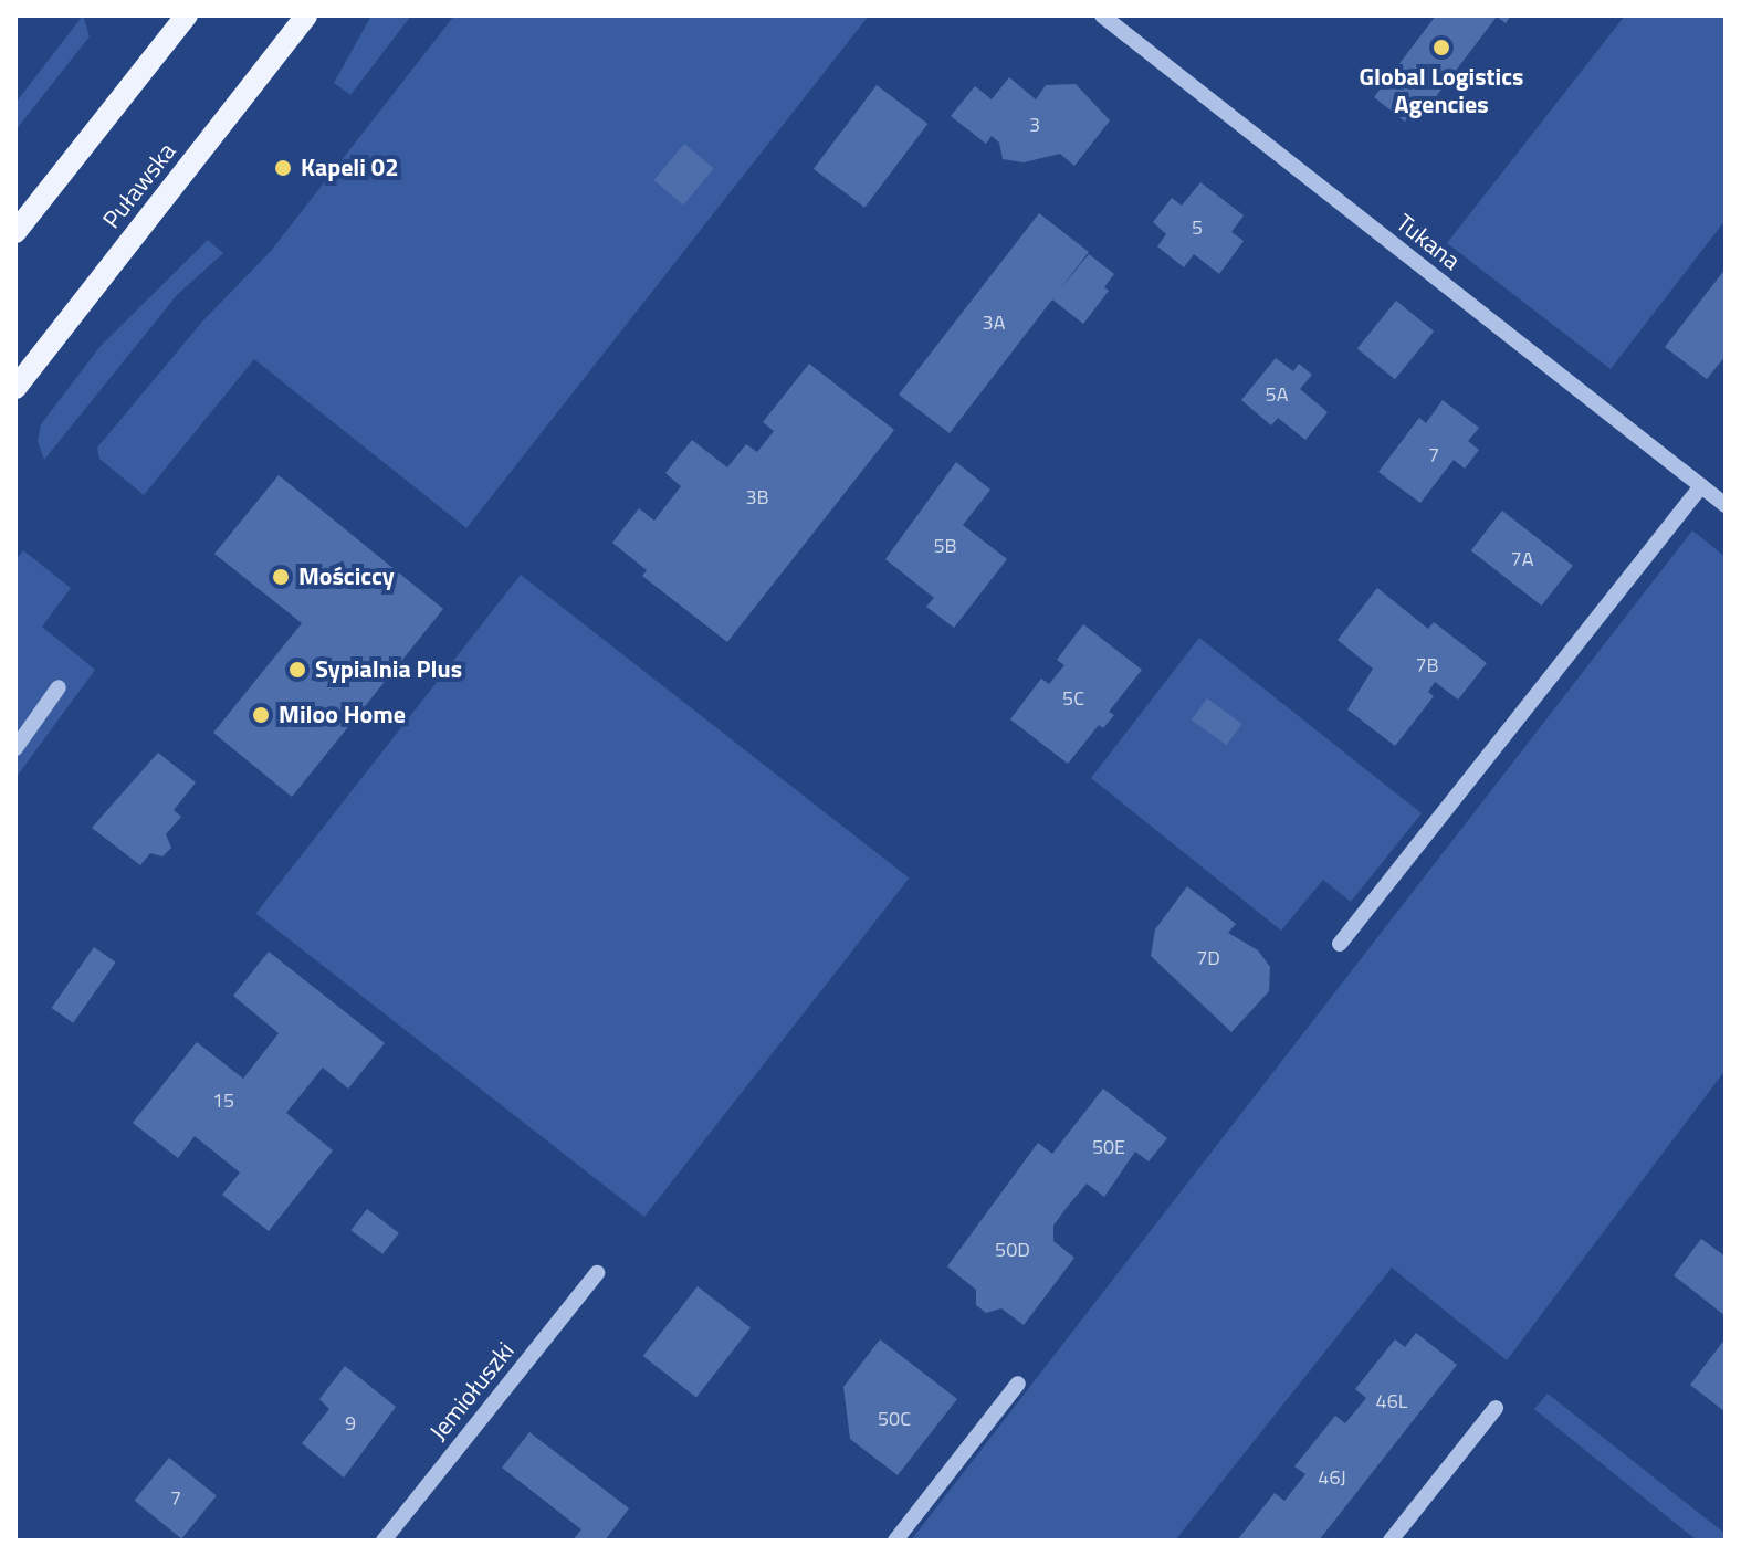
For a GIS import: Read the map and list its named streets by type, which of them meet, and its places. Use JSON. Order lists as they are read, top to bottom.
{
  "streets": {
    "main road": ["Puławska"],
    "street": ["Tukana", "Jemiołuszki"]
  },
  "places": [
    "Global Logistics Agencies",
    "Kapeli 02",
    "Mościccy",
    "Sypialnia Plus",
    "Miloo Home"
  ],
  "house_numbers": [
    "3",
    "5",
    "3A",
    "5A",
    "7",
    "3B",
    "5B",
    "7A",
    "7B",
    "5C",
    "7D",
    "15",
    "50E",
    "50D",
    "46L",
    "50C",
    "9",
    "46J",
    "7"
  ]
}
